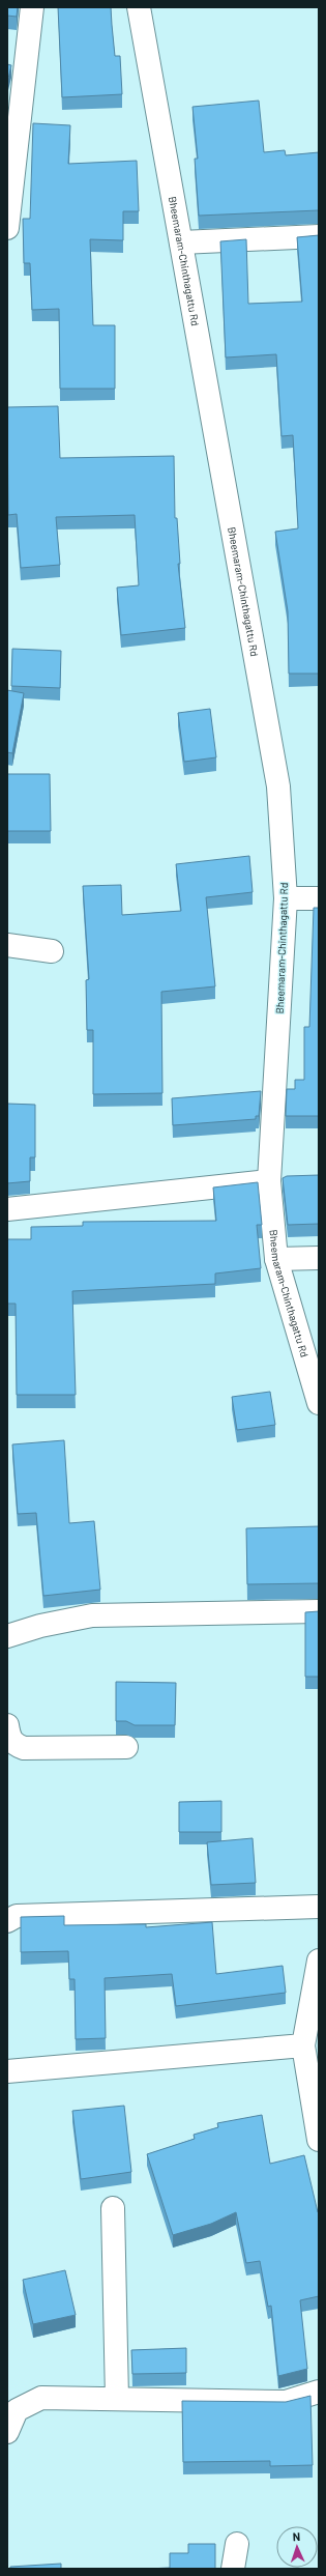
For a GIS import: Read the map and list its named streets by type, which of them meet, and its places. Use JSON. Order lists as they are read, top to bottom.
{
  "streets": {
    "street": ["Bheemaram-Chinthagattu Rd"]
  },
  "north": "top"
}
